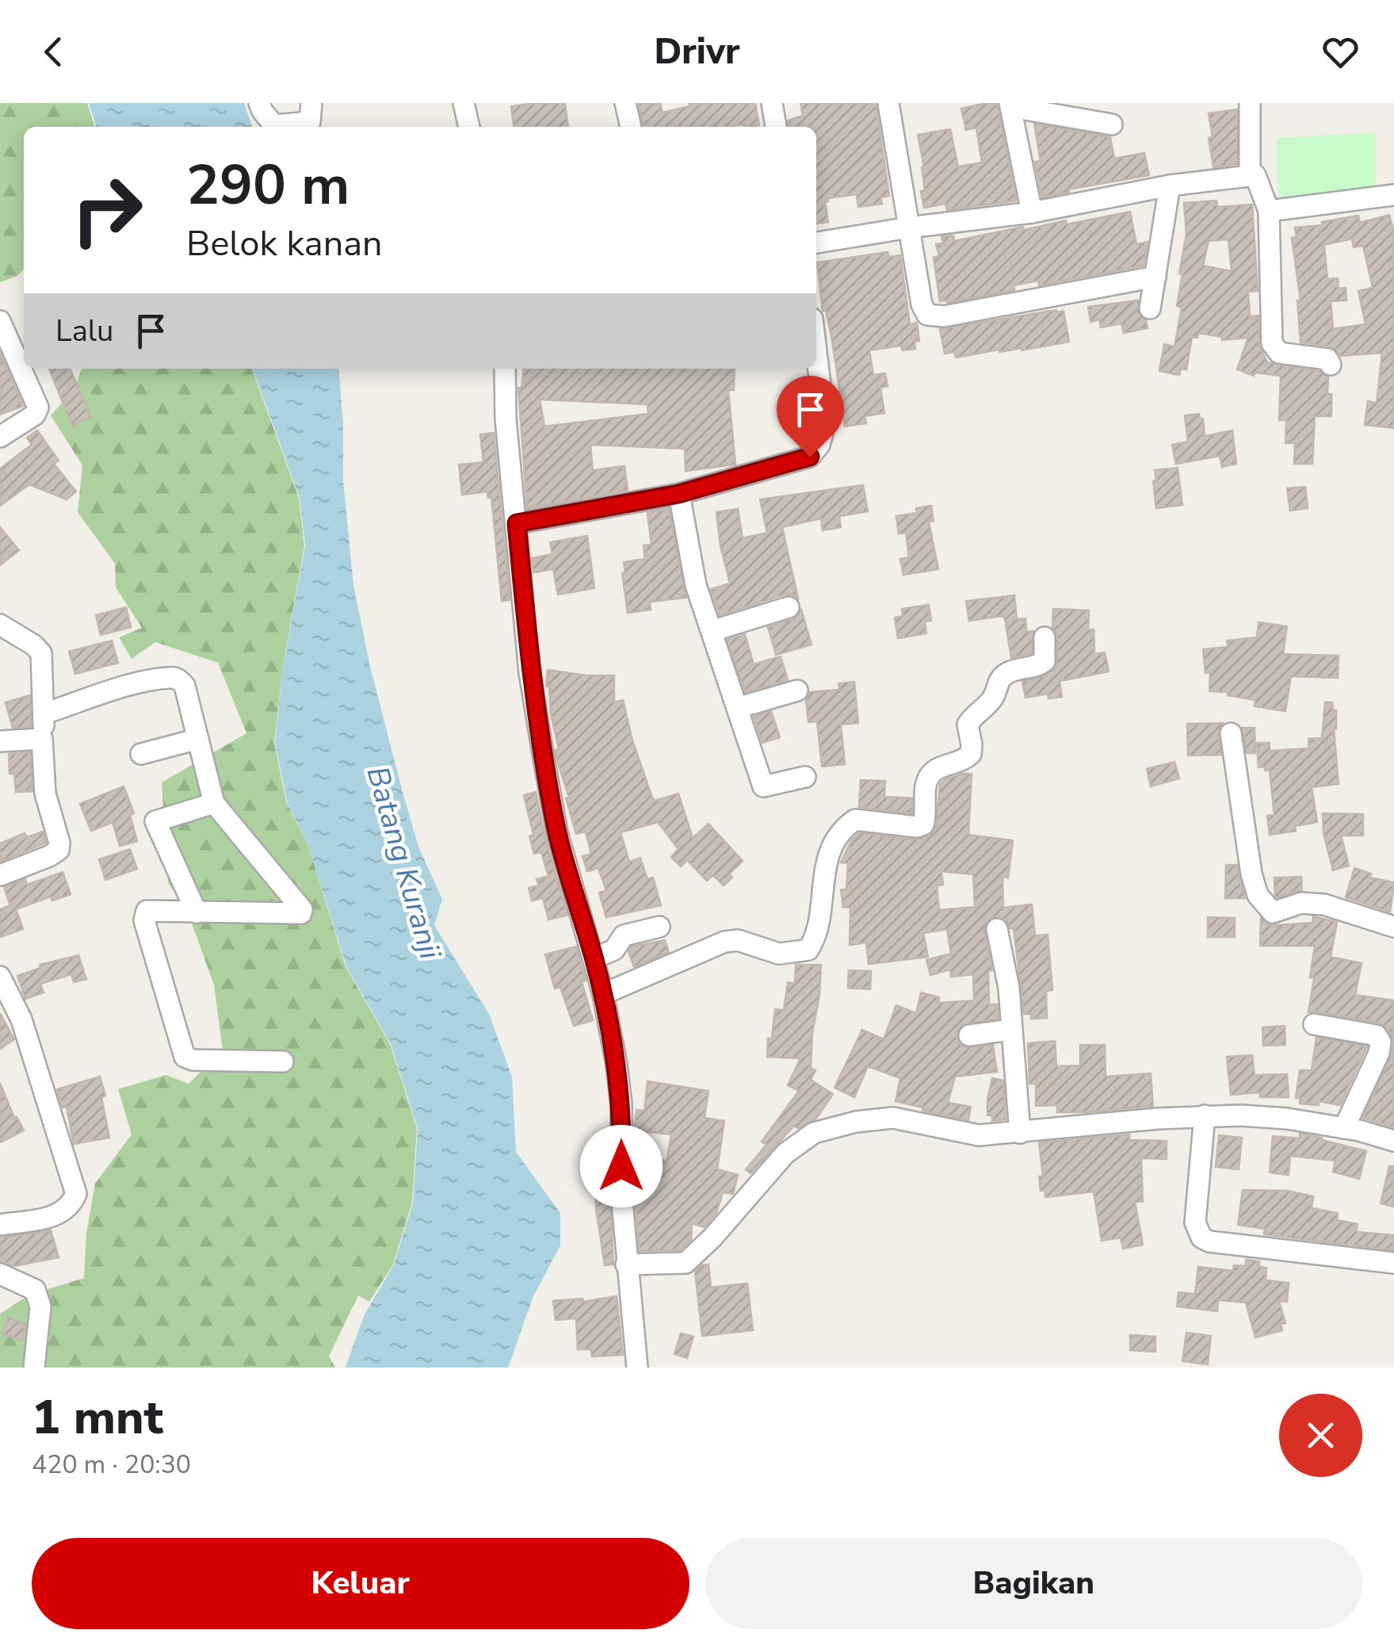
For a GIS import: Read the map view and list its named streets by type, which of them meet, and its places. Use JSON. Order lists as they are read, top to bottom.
{
  "water": ["Batang Kuranji"],
  "page": {
    "header": "Drivr",
    "turn": ["290 m", "Belok kanan"],
    "then": "Lalu",
    "heading": ["1 mnt", "420 m · 20:30"],
    "buttons": ["Keluar", "Bagikan"]
  }
}
